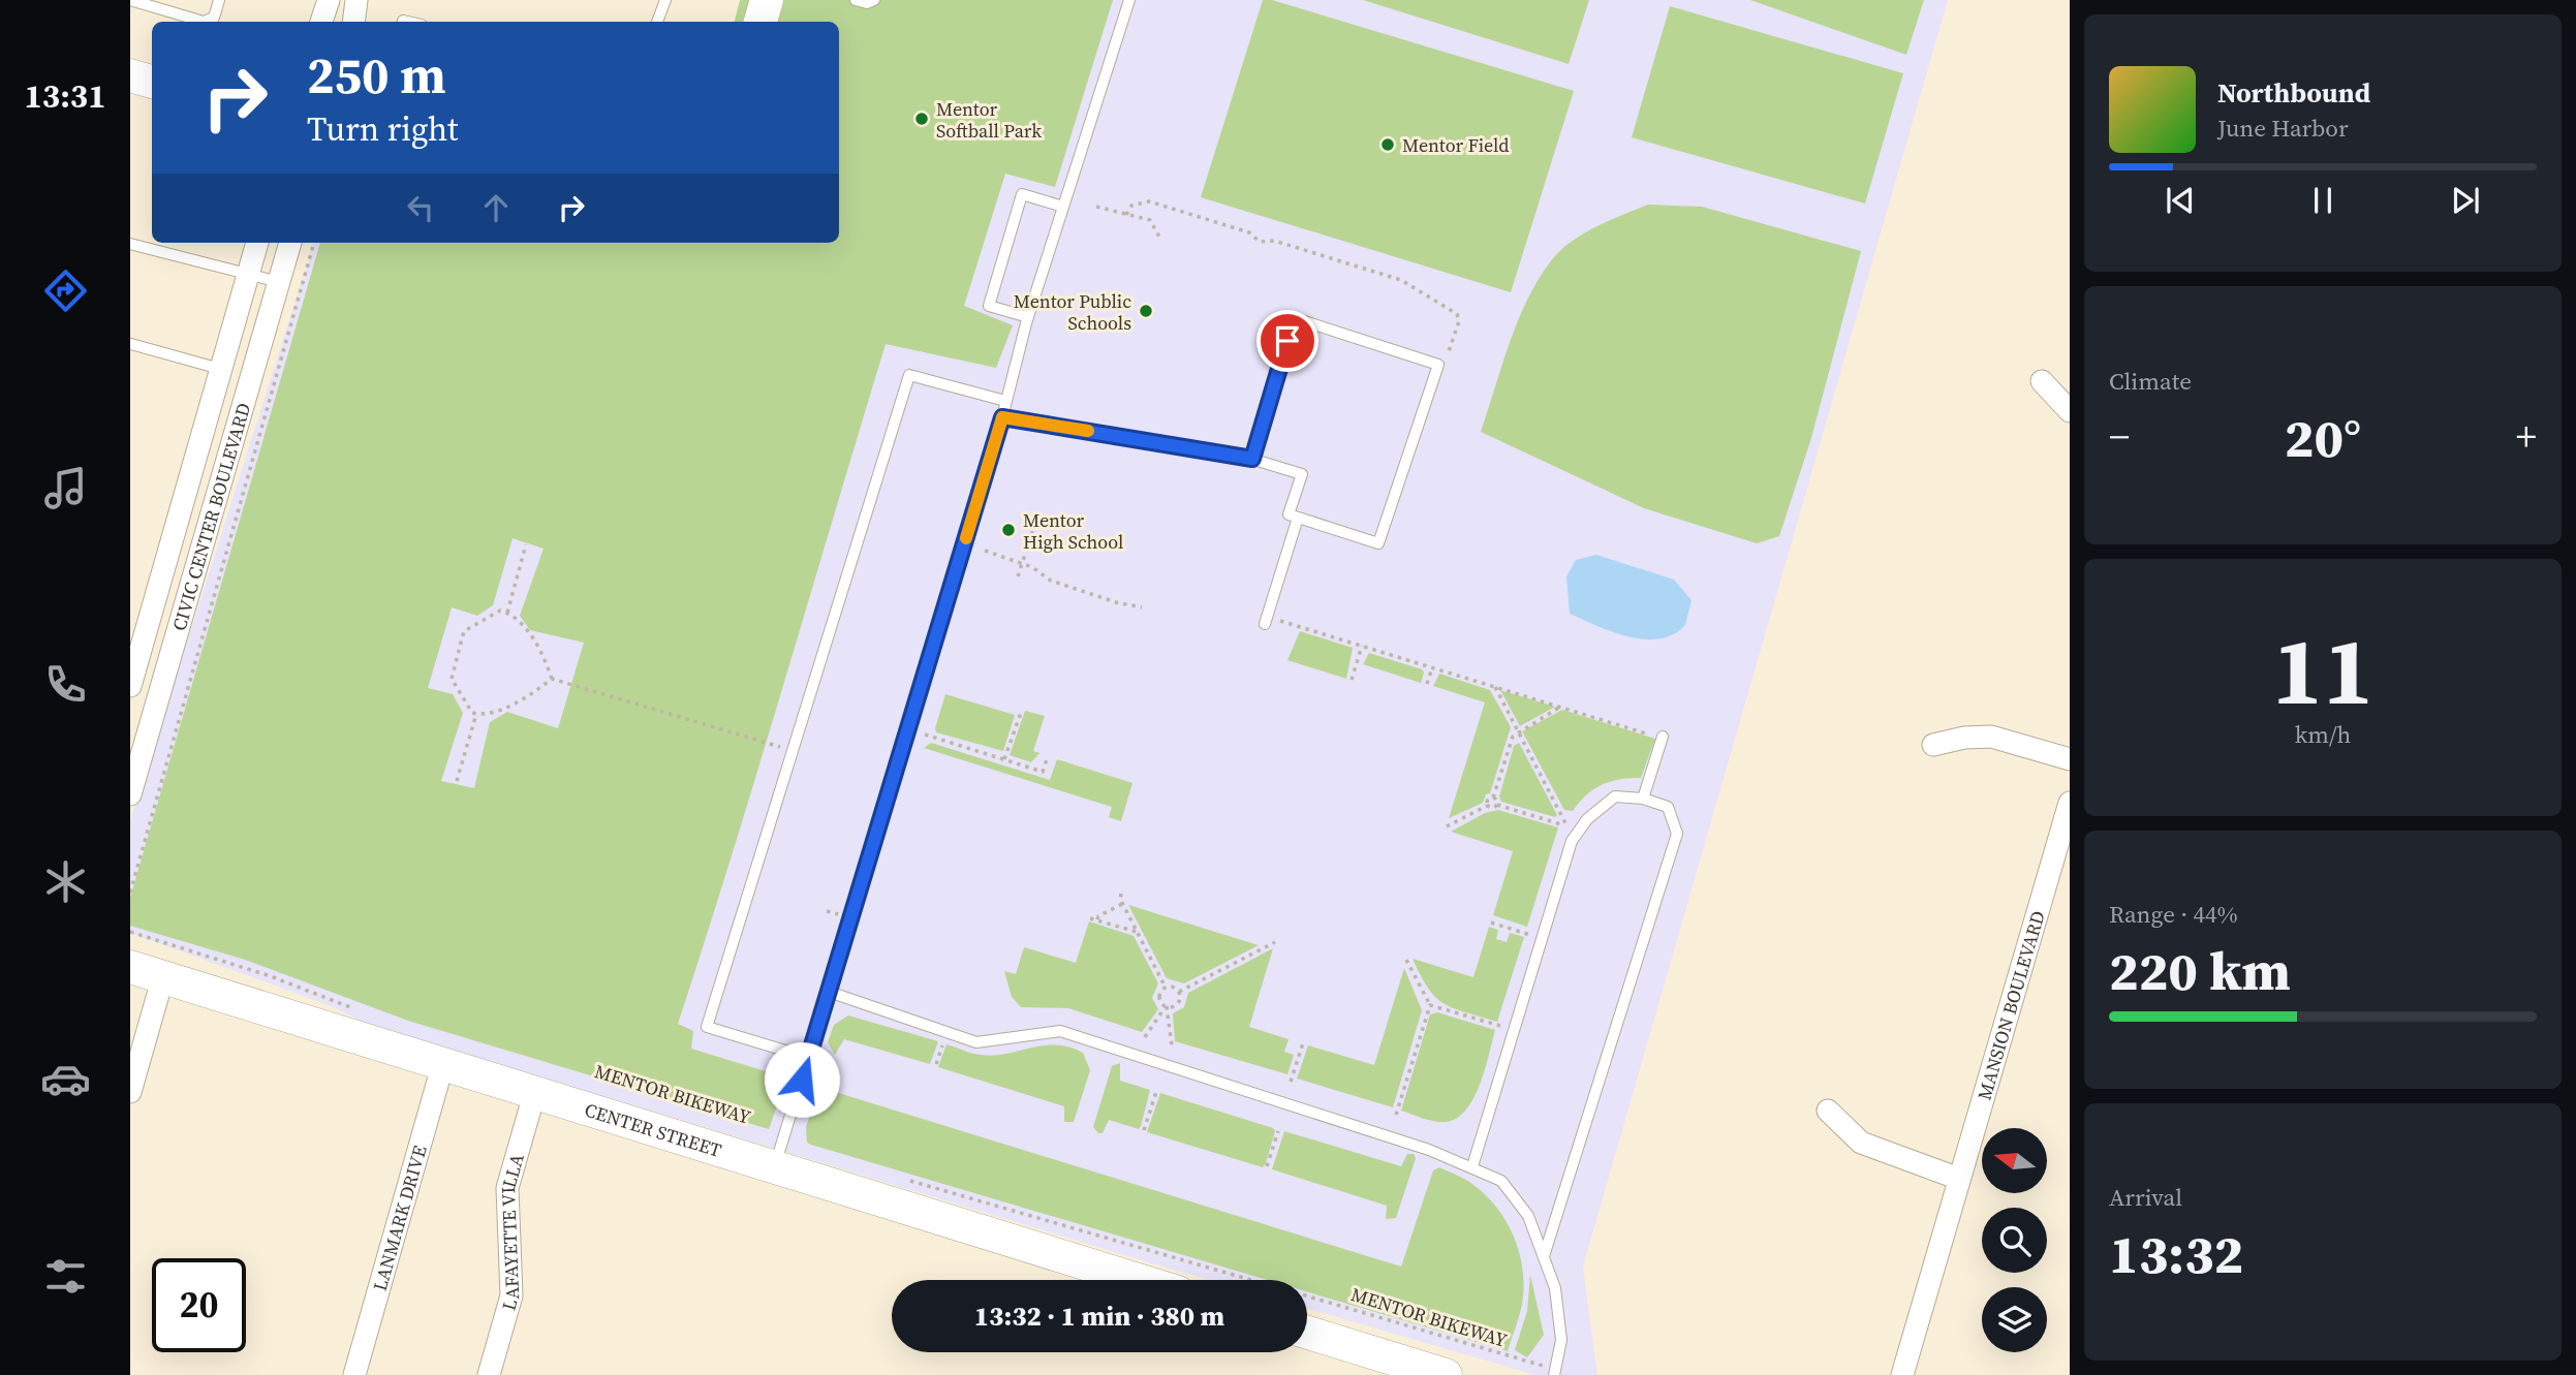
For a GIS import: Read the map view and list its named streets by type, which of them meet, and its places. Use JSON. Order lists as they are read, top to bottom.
{
  "streets": {
    "main road": ["CENTER STREET"],
    "street": [
      "CIVIC CENTER BOULEVARD",
      "MANSION BOULEVARD",
      "LANMARK DRIVE",
      "LAFAYETTE VILLA"
    ],
    "path": ["MENTOR BIKEWAY"]
  },
  "crossings": [
    ["CENTER STREET", "LANMARK DRIVE"],
    ["CENTER STREET", "LAFAYETTE VILLA"]
  ],
  "places": [
    "Mentor Softball Park",
    "Mentor Field",
    "Mentor Public Schools",
    "Mentor High School"
  ],
  "north": "left",
  "page": {
    "tabs": "13:31",
    "turn": ["250 m", "Turn right"],
    "song": ["Northbound", "June Harbor"],
    "tile": [
      "Climate",
      ["11", "km/h"],
      ["Range · 44%", "220 km"],
      ["Arrival", "13:32"]
    ],
    "heat": ["−", "20°", "+"],
    "limit": "20",
    "trip": "13:32 · 1 min · 380 m"
  }
}
